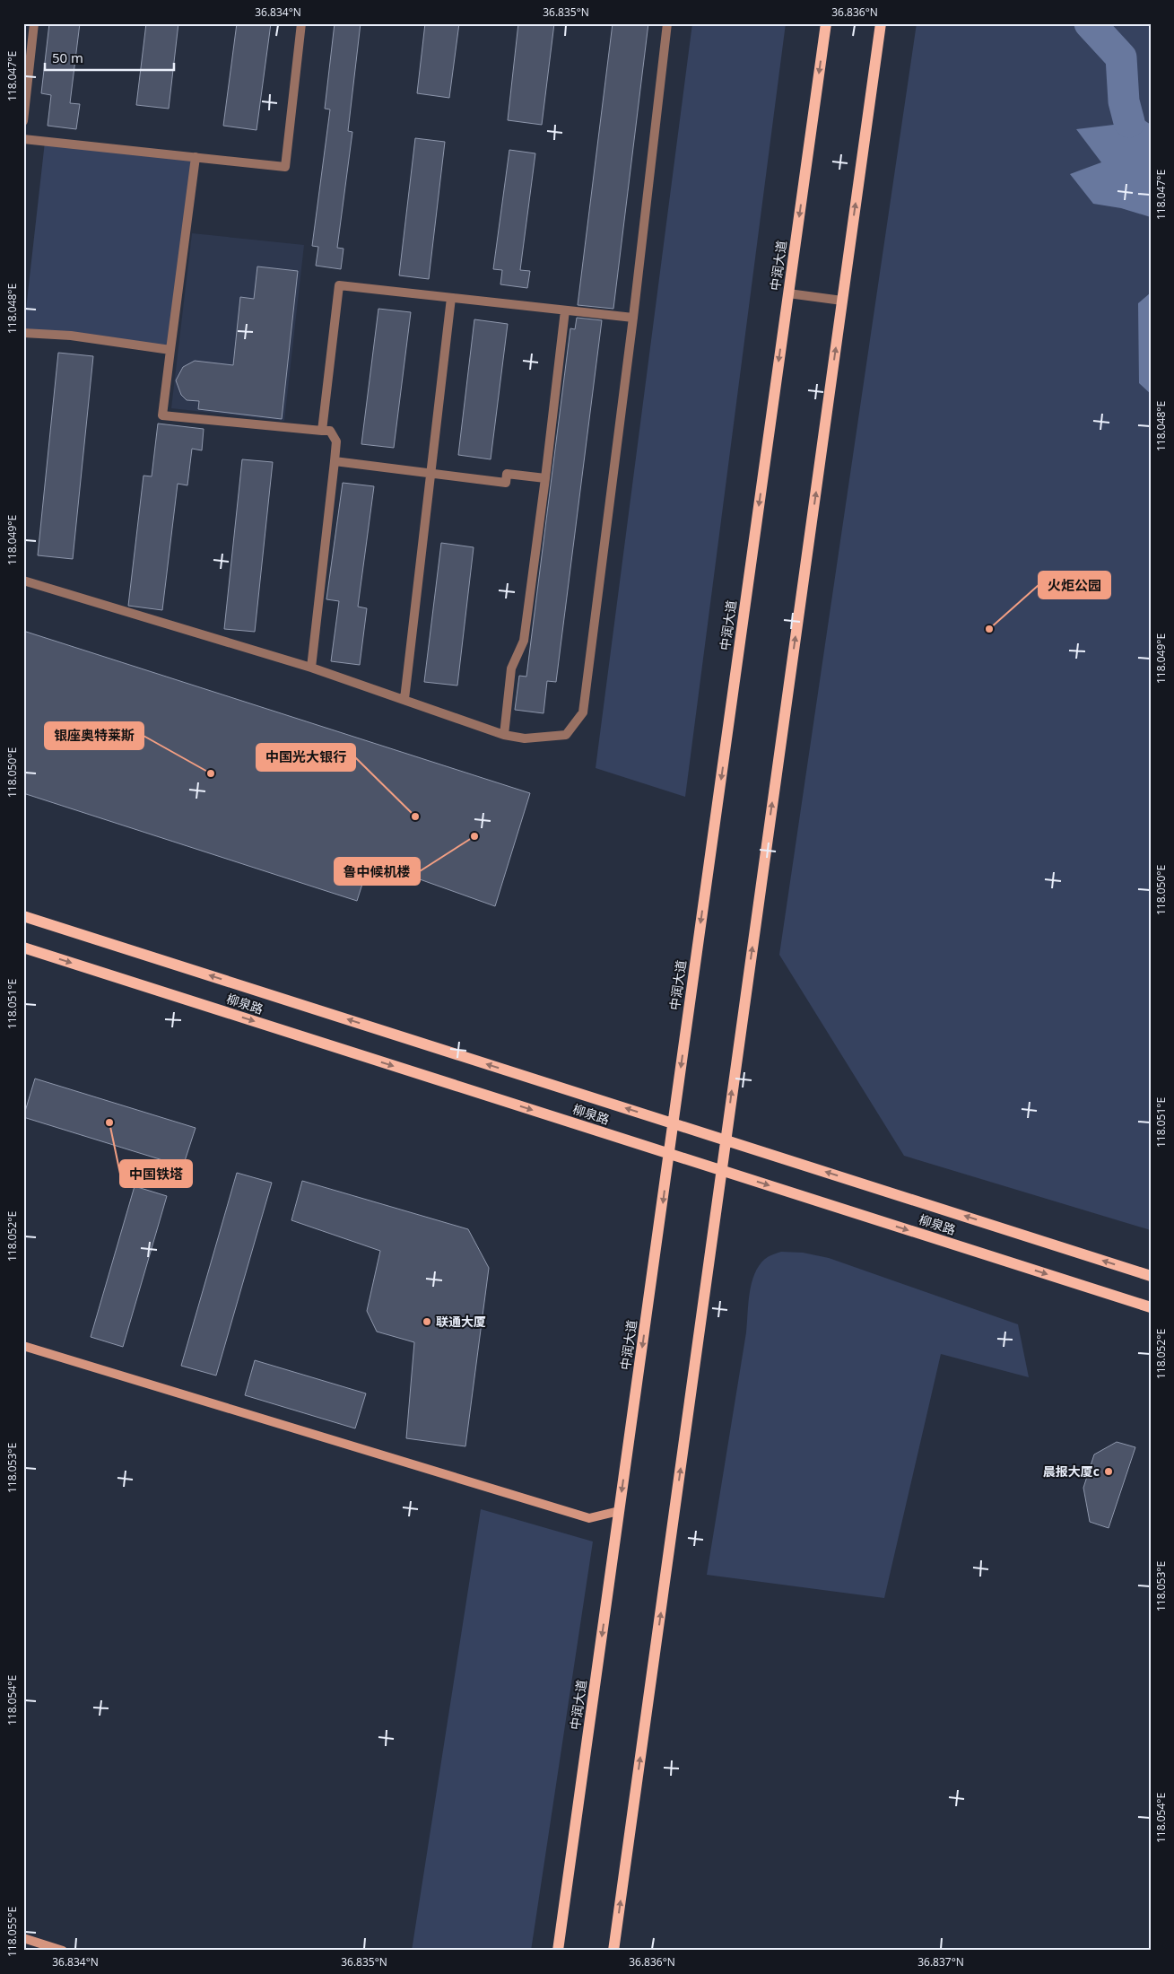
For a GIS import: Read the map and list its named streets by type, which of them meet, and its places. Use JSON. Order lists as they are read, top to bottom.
{
  "streets": {
    "main road": ["中润大道", "柳泉路"]
  },
  "crossings": [
    ["中润大道", "柳泉路"]
  ],
  "places": [
    "火炬公园",
    "银座奥特莱斯",
    "中国光大银行",
    "鲁中候机楼",
    "中国铁塔",
    "联通大厦",
    "晨报大厦c"
  ],
  "scale_bar": "50 m",
  "coordinates": [
    "36.834°N",
    "36.835°N",
    "36.836°N",
    "118.047°E",
    "118.048°E",
    "118.049°E",
    "118.050°E",
    "118.051°E",
    "118.052°E",
    "118.053°E",
    "118.054°E",
    "118.055°E",
    "36.837°N"
  ]
}
